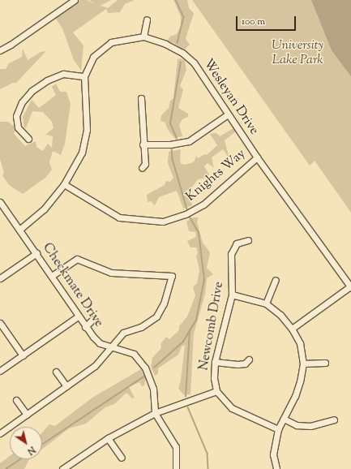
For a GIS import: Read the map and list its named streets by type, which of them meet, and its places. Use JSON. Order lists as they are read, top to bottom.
{
  "streets": {
    "street": [
      "Wesleyan Drive",
      "Knights Way",
      "Checkmate Drive",
      "Newcomb Drive"
    ]
  },
  "crossings": [
    ["Wesleyan Drive", "Knights Way"],
    ["Wesleyan Drive", "Checkmate Drive"]
  ],
  "parks": ["University Lake Park"],
  "scale_bar": "100 m",
  "north": "bottom right"
}
